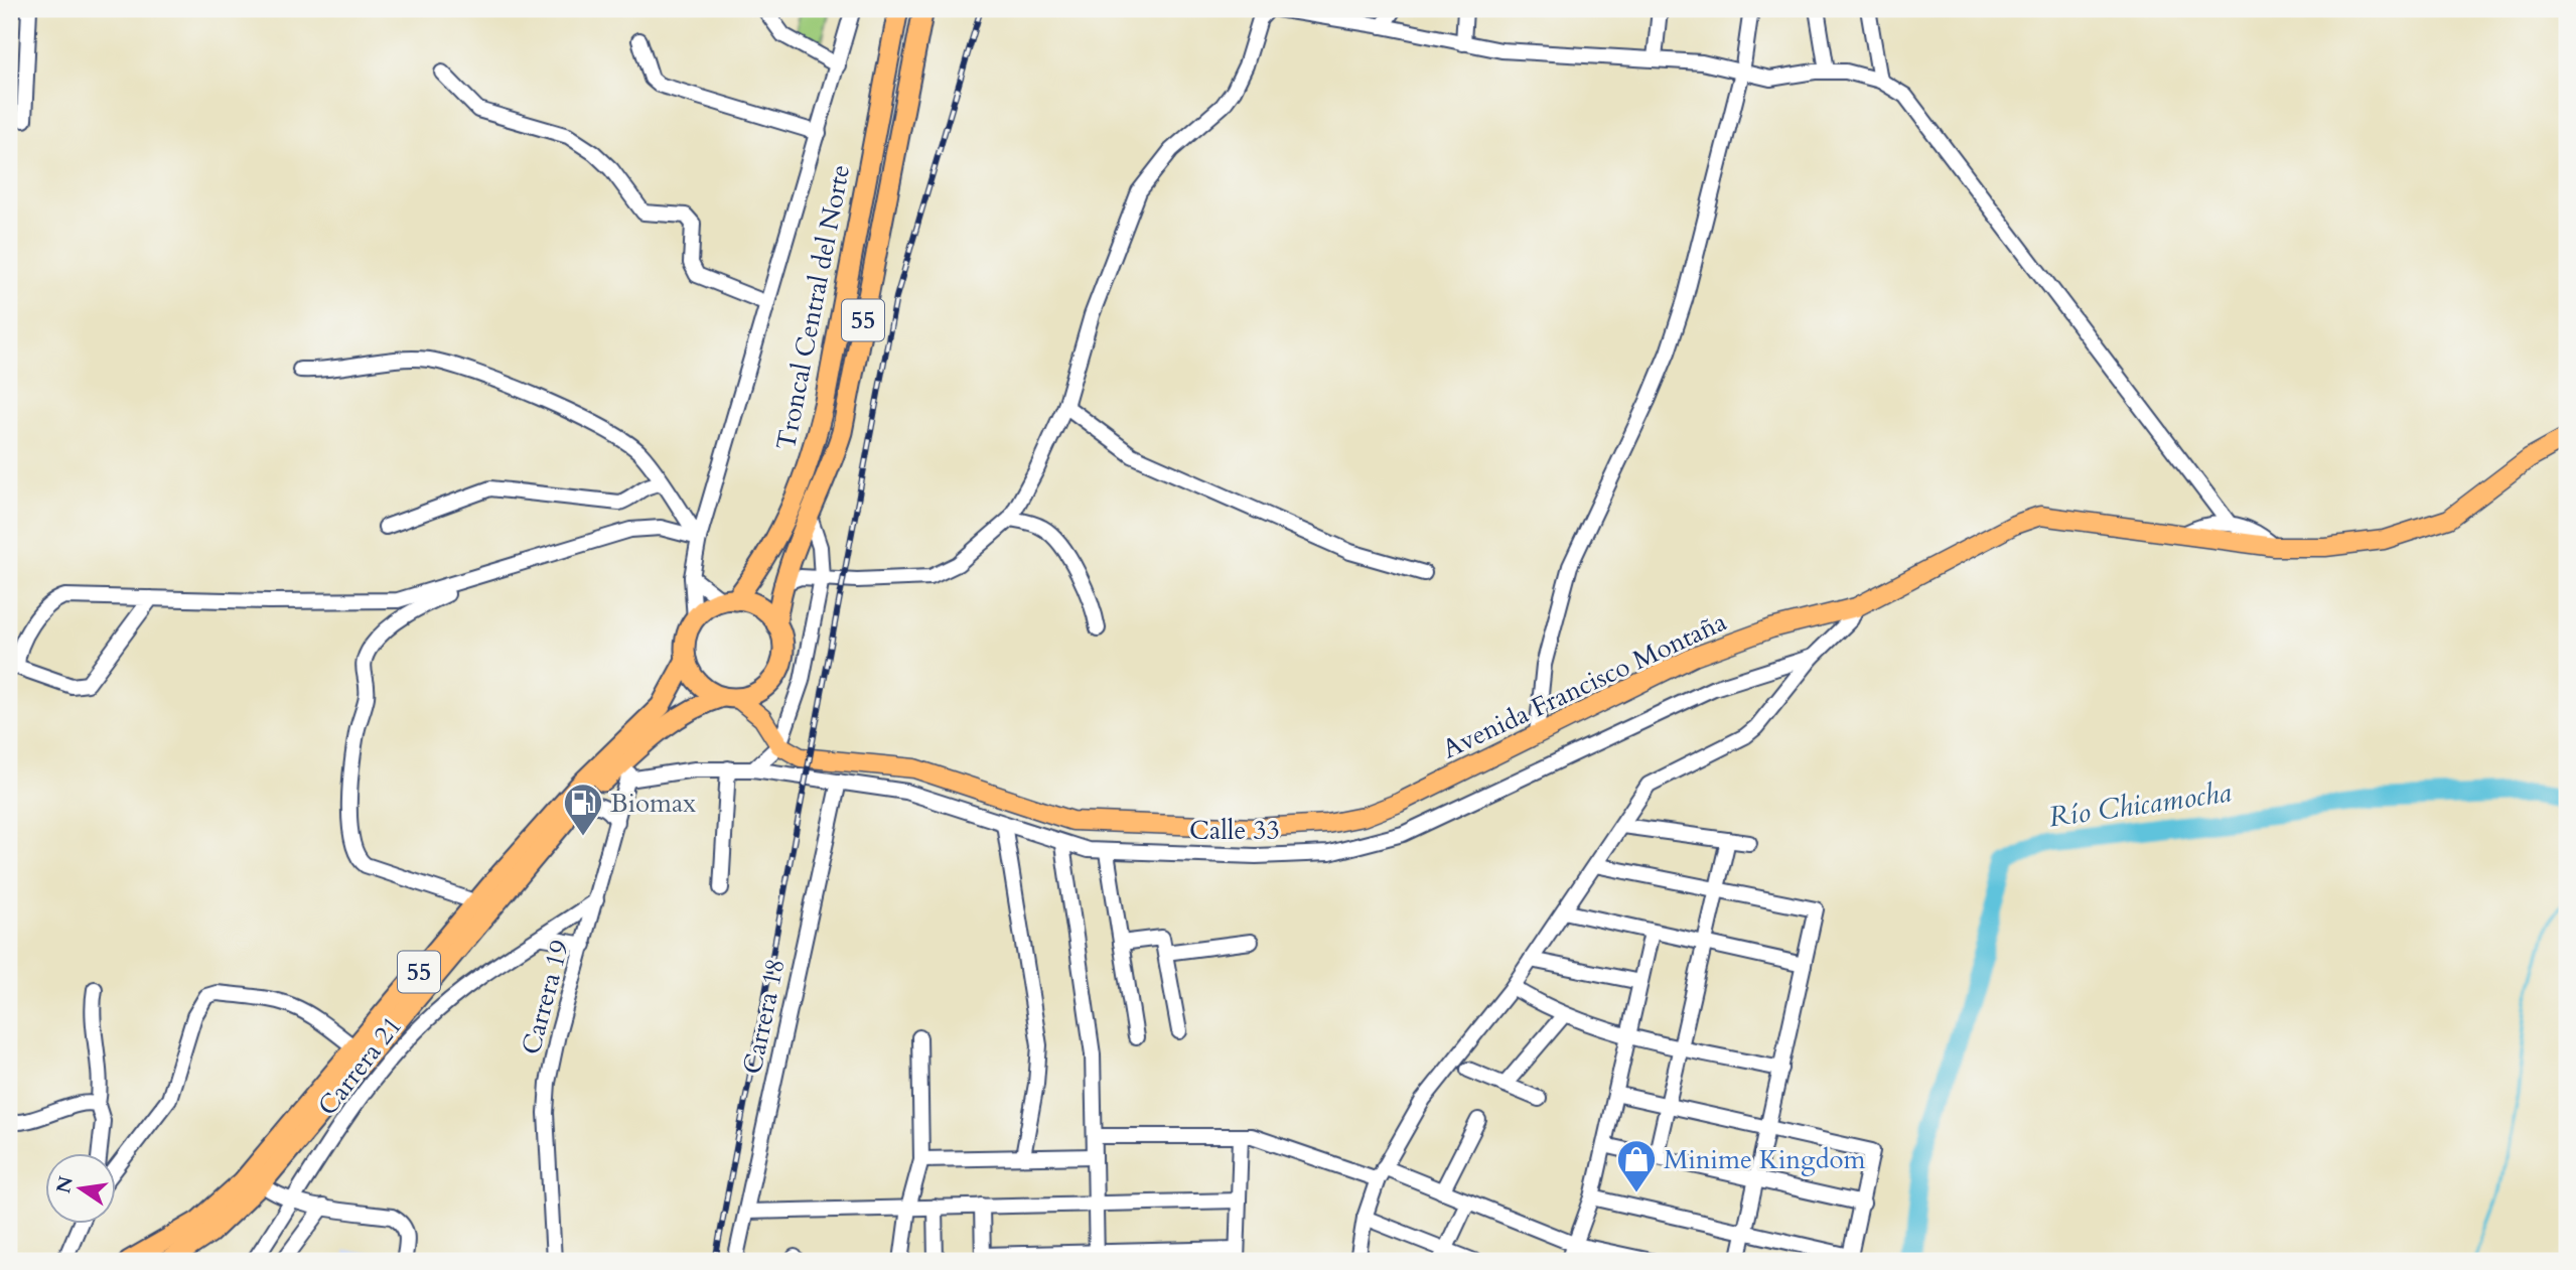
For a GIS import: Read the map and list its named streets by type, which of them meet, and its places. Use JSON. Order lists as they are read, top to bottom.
{
  "streets": {
    "highway": ["Troncal Central del Norte", "55"],
    "main road": ["Avenida Francisco Montaña"],
    "street": [
      "Calle 33",
      "Carrera 19",
      "Carrera 18",
      "Carrera 21"
    ]
  },
  "crossings": [
    ["Troncal Central del Norte", "55"],
    ["55", "Carrera 19"],
    ["Calle 33", "Carrera 19"],
    ["Calle 33", "Carrera 18"],
    ["Carrera 19", "Carrera 21"]
  ],
  "water": ["Río Chicamocha"],
  "places": {
    "fuel station": ["Biomax"],
    "shop": ["Minime Kingdom"]
  },
  "north": "left"
}
